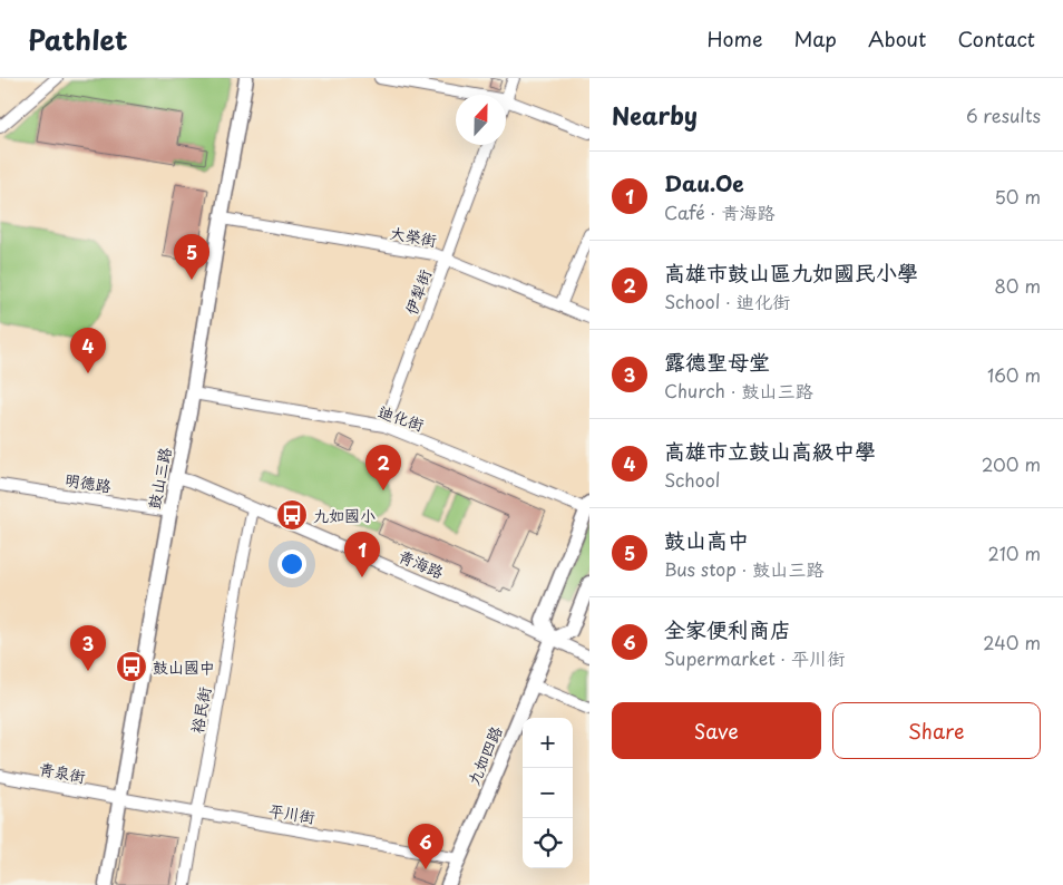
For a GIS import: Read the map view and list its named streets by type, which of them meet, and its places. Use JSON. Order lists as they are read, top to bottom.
{
  "streets": {
    "street": [
      "大榮街",
      "伊犁街",
      "迪化街",
      "鼓山三路",
      "明德路",
      "青海路",
      "裕民街",
      "九如四路",
      "青泉街",
      "平川街"
    ]
  },
  "crossings": [
    ["大榮街", "伊犁街"],
    ["大榮街", "鼓山三路"],
    ["伊犁街", "迪化街"],
    ["迪化街", "鼓山三路"],
    ["鼓山三路", "明德路"],
    ["鼓山三路", "青海路"],
    ["鼓山三路", "青泉街"],
    ["鼓山三路", "平川街"],
    ["青海路", "裕民街"],
    ["青海路", "九如四路"],
    ["裕民街", "平川街"],
    ["九如四路", "平川街"],
    ["青泉街", "平川街"]
  ],
  "places": {
    "bus stop": ["九如國小", "鼓山國中"]
  },
  "north": "top",
  "page": {
    "header": "Pathlet",
    "nav": [
      "Home",
      "Map",
      "About",
      "Contact"
    ],
    "heading": ["Nearby", "6 results"],
    "list": [
      {
        "mark": "1",
        "name": "Dau.Oe",
        "note": "Café · 青海路",
        "value": "50 m"
      },
      {
        "mark": "2",
        "name": "高雄市鼓山區九如國民小學",
        "note": "School · 迪化街",
        "value": "80 m"
      },
      {
        "mark": "3",
        "name": "露德聖母堂",
        "note": "Church · 鼓山三路",
        "value": "160 m"
      },
      {
        "mark": "4",
        "name": "高雄市立鼓山高級中學",
        "note": "School",
        "value": "200 m"
      },
      {
        "mark": "5",
        "name": "鼓山高中",
        "note": "Bus stop · 鼓山三路",
        "value": "210 m"
      },
      {
        "mark": "6",
        "name": "全家便利商店",
        "note": "Supermarket · 平川街",
        "value": "240 m"
      }
    ],
    "pins": [
      "5",
      "4",
      "2",
      "1",
      "3",
      "6"
    ],
    "buttons": ["Save", "Share"],
    "map_buttons": ["+", "−"]
  }
}
